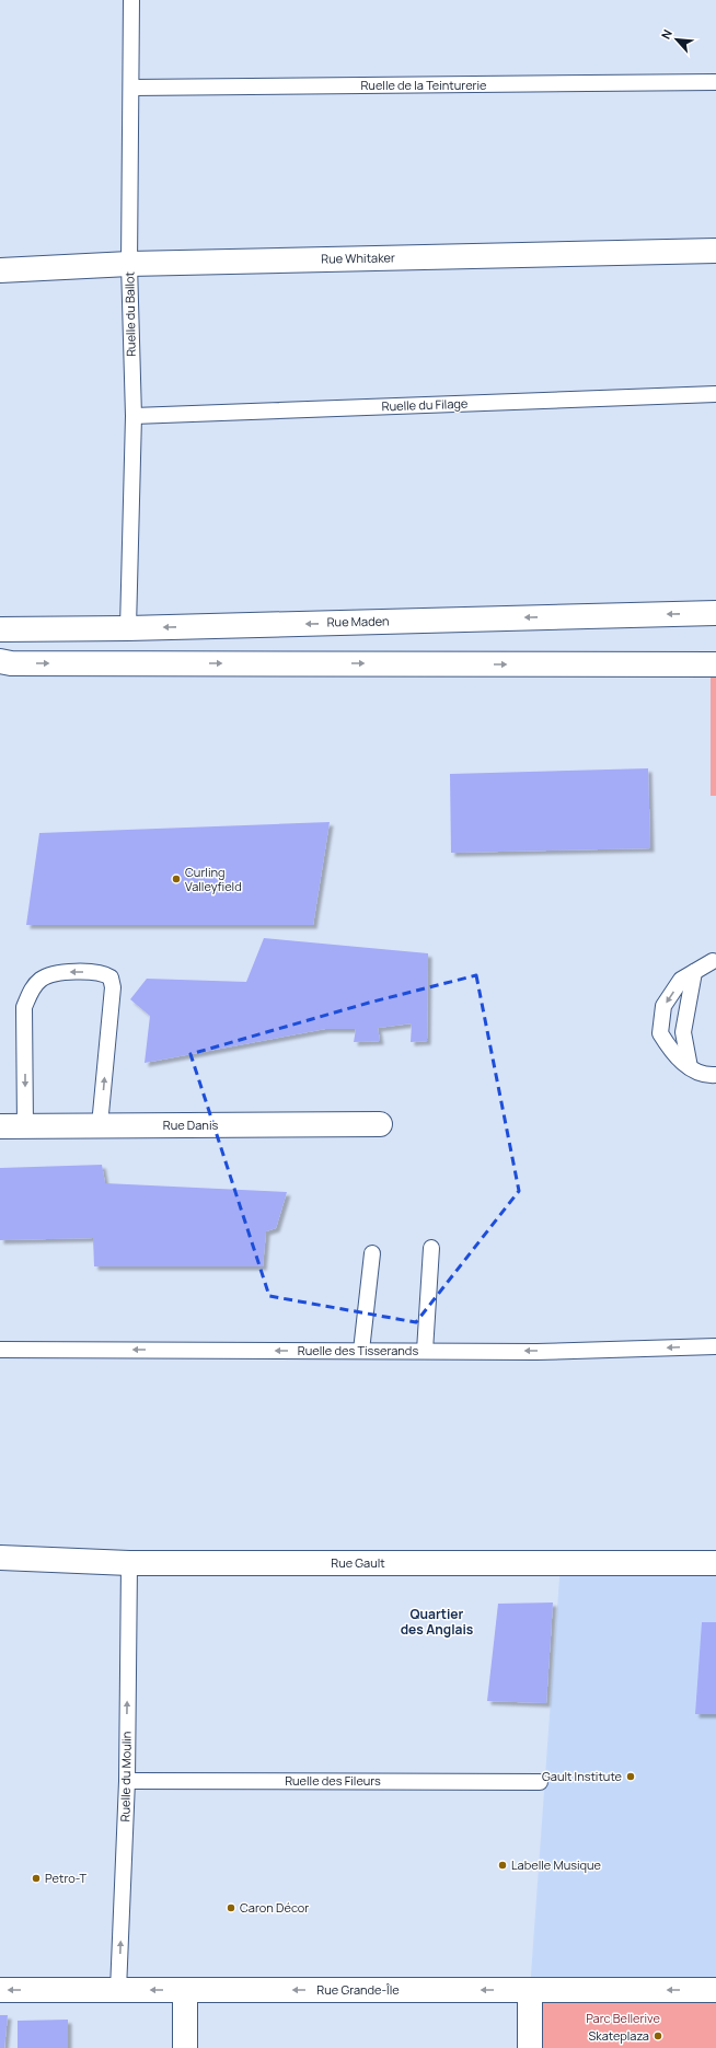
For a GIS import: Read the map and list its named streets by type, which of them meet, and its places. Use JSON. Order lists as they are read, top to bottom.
{
  "streets": {
    "street": [
      "Rue Whitaker",
      "Rue Maden",
      "Rue Danis",
      "Rue Gault",
      "Rue Grande-Île"
    ],
    "lane": [
      "Ruelle de la Teinturerie",
      "Ruelle du Ballot",
      "Ruelle du Filage",
      "Ruelle des Tisserands",
      "Ruelle du Moulin",
      "Ruelle des Fileurs"
    ]
  },
  "crossings": [
    ["Ruelle de la Teinturerie", "Ruelle du Ballot"],
    ["Rue Whitaker", "Ruelle du Ballot"],
    ["Ruelle du Ballot", "Ruelle du Filage"],
    ["Ruelle du Ballot", "Rue Maden"],
    ["Rue Gault", "Ruelle du Moulin"],
    ["Ruelle du Moulin", "Ruelle des Fileurs"],
    ["Ruelle du Moulin", "Rue Grande-Île"]
  ],
  "one_way": ["Ruelle des Tisserands", "Ruelle du Moulin", "Rue Grande-Île"],
  "districts": ["Quartier des Anglais"],
  "parks": ["Parc Bellerive"],
  "places": [
    "Curling Valleyfield",
    "Gault Institute",
    "Labelle Musique",
    "Petro-T",
    "Caron Décor",
    "Skateplaza"
  ],
  "north": "top left"
}
